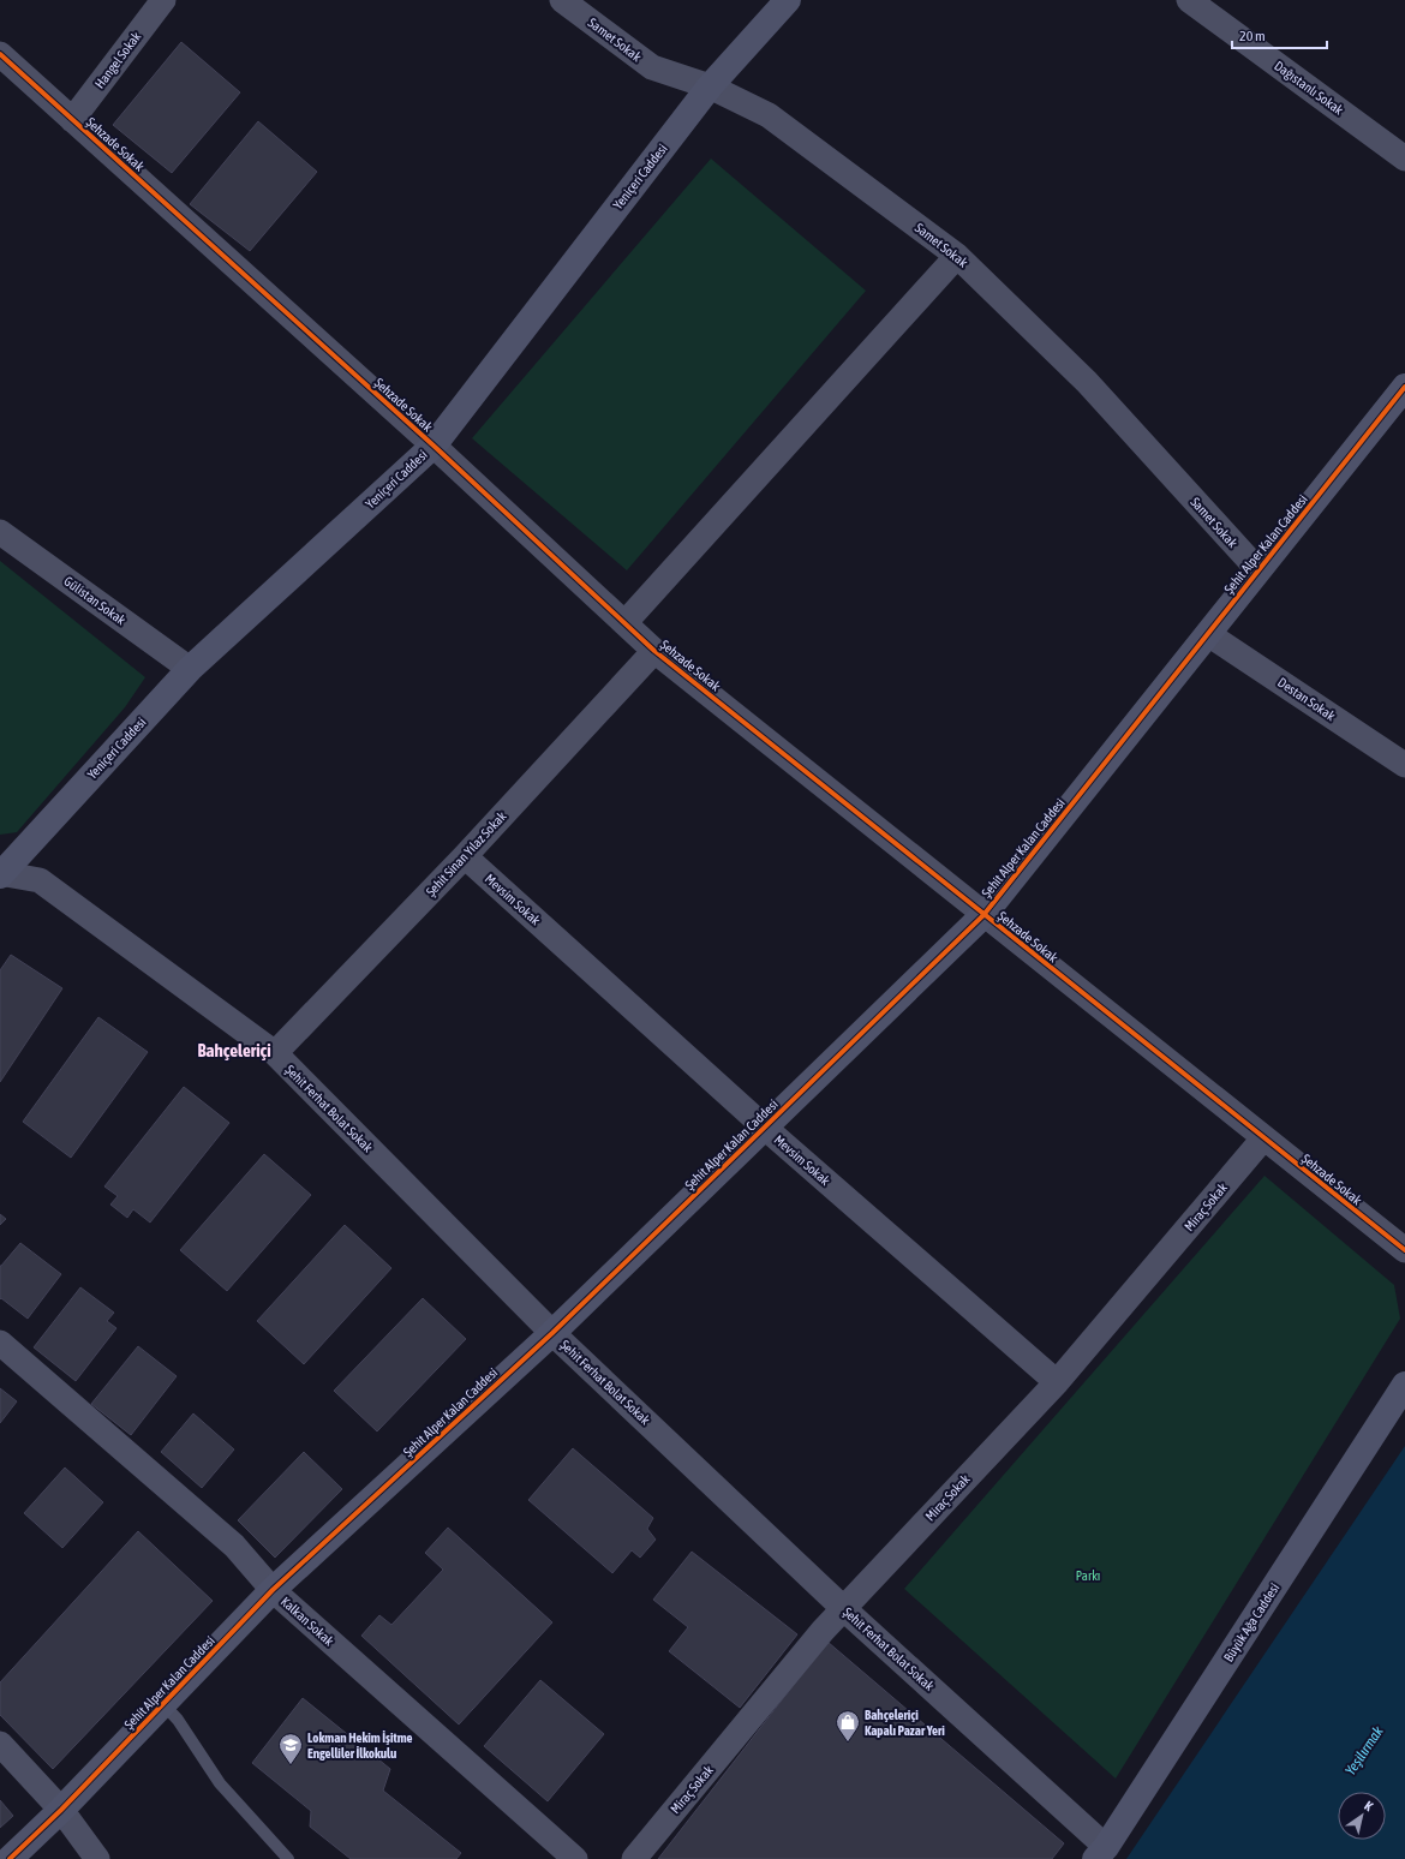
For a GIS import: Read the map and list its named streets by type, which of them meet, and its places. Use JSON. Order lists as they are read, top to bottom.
{
  "streets": {
    "street": [
      "Samet Sokak",
      "Hangel Sokak",
      "Dağıstanlı Sokak",
      "Şehzade Sokak",
      "Yeniçeri Caddesi",
      "Şehit Alper Kalan Caddesi",
      "Gülistan Sokak",
      "Destan Sokak",
      "Şehit Sinan Yılaz Sokak",
      "Mevsim Sokak",
      "Şehit Ferhat Bolat Sokak",
      "Miraç Sokak",
      "Kalkan Sokak",
      "Büyük Ağa Caddesi"
    ]
  },
  "crossings": [
    ["Samet Sokak", "Yeniçeri Caddesi"],
    ["Samet Sokak", "Şehit Alper Kalan Caddesi"],
    ["Hangel Sokak", "Şehzade Sokak"],
    ["Şehzade Sokak", "Yeniçeri Caddesi"],
    ["Şehzade Sokak", "Şehit Alper Kalan Caddesi"],
    ["Şehzade Sokak", "Şehit Sinan Yılaz Sokak"],
    ["Şehzade Sokak", "Miraç Sokak"],
    ["Yeniçeri Caddesi", "Gülistan Sokak"],
    ["Yeniçeri Caddesi", "Şehit Ferhat Bolat Sokak"],
    ["Şehit Alper Kalan Caddesi", "Destan Sokak"],
    ["Şehit Alper Kalan Caddesi", "Mevsim Sokak"],
    ["Şehit Alper Kalan Caddesi", "Şehit Ferhat Bolat Sokak"],
    ["Şehit Alper Kalan Caddesi", "Kalkan Sokak"],
    ["Şehit Sinan Yılaz Sokak", "Mevsim Sokak"],
    ["Şehit Sinan Yılaz Sokak", "Şehit Ferhat Bolat Sokak"],
    ["Mevsim Sokak", "Miraç Sokak"],
    ["Şehit Ferhat Bolat Sokak", "Miraç Sokak"],
    ["Şehit Ferhat Bolat Sokak", "Büyük Ağa Caddesi"]
  ],
  "districts": ["Bahçeleriçi"],
  "water": ["Yeşilırmak"],
  "parks": ["Parkı"],
  "places": {
    "shop": ["Bahçeleriçi Kapalı Pazar Yeri"],
    "school or university": ["Lokman Hekim İşitme Engelliler İlkokulu"]
  },
  "scale_bar": "20 m",
  "north": "top right"
}
